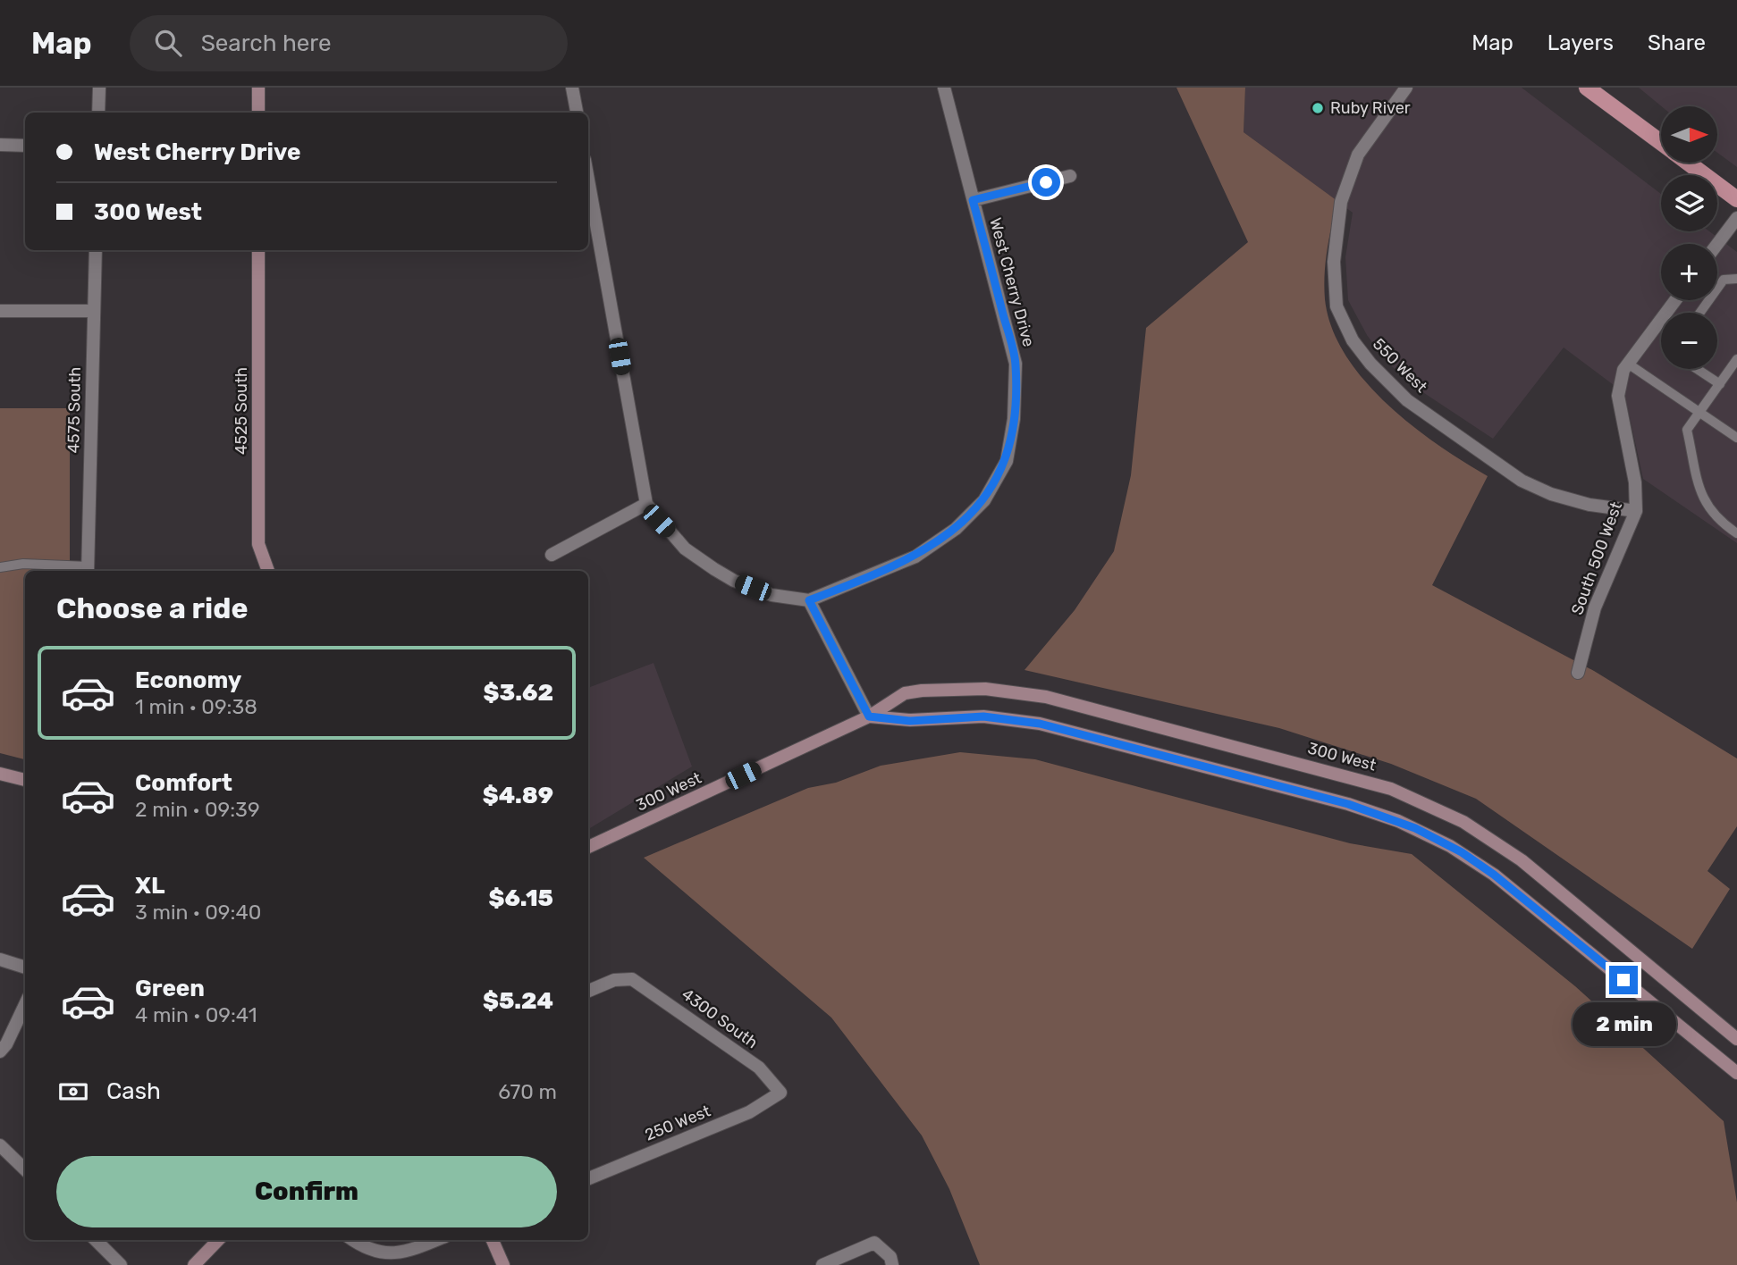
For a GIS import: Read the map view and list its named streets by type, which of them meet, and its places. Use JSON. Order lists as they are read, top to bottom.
{
  "streets": {
    "main road": ["4525 South", "300 West"],
    "street": [
      "West Cherry Drive",
      "550 West",
      "4575 South",
      "South 500 West",
      "4300 South",
      "250 West"
    ]
  },
  "crossings": [
    ["550 West", "South 500 West"],
    ["4300 South", "250 West"]
  ],
  "places": ["Ruby River"],
  "north": "right",
  "page": {
    "header": "Map",
    "search": "Search here",
    "nav": ["Map", "Layers", "Share"],
    "map_buttons": ["+", "−"],
    "banner": ["West Cherry Drive", "300 West"],
    "heading": "Choose a ride",
    "list": [
      {
        "name": "Economy",
        "note": "1 min · 09:38",
        "value": "$3.62"
      },
      {
        "name": "Comfort",
        "note": "2 min · 09:39",
        "value": "$4.89"
      },
      {
        "name": "XL",
        "note": "3 min · 09:40",
        "value": "$6.15"
      },
      {
        "name": "Green",
        "note": "4 min · 09:41",
        "value": "$5.24"
      }
    ],
    "bubble": "2 min",
    "pay": ["Cash", "670 m"],
    "buttons": "Confirm"
  }
}
